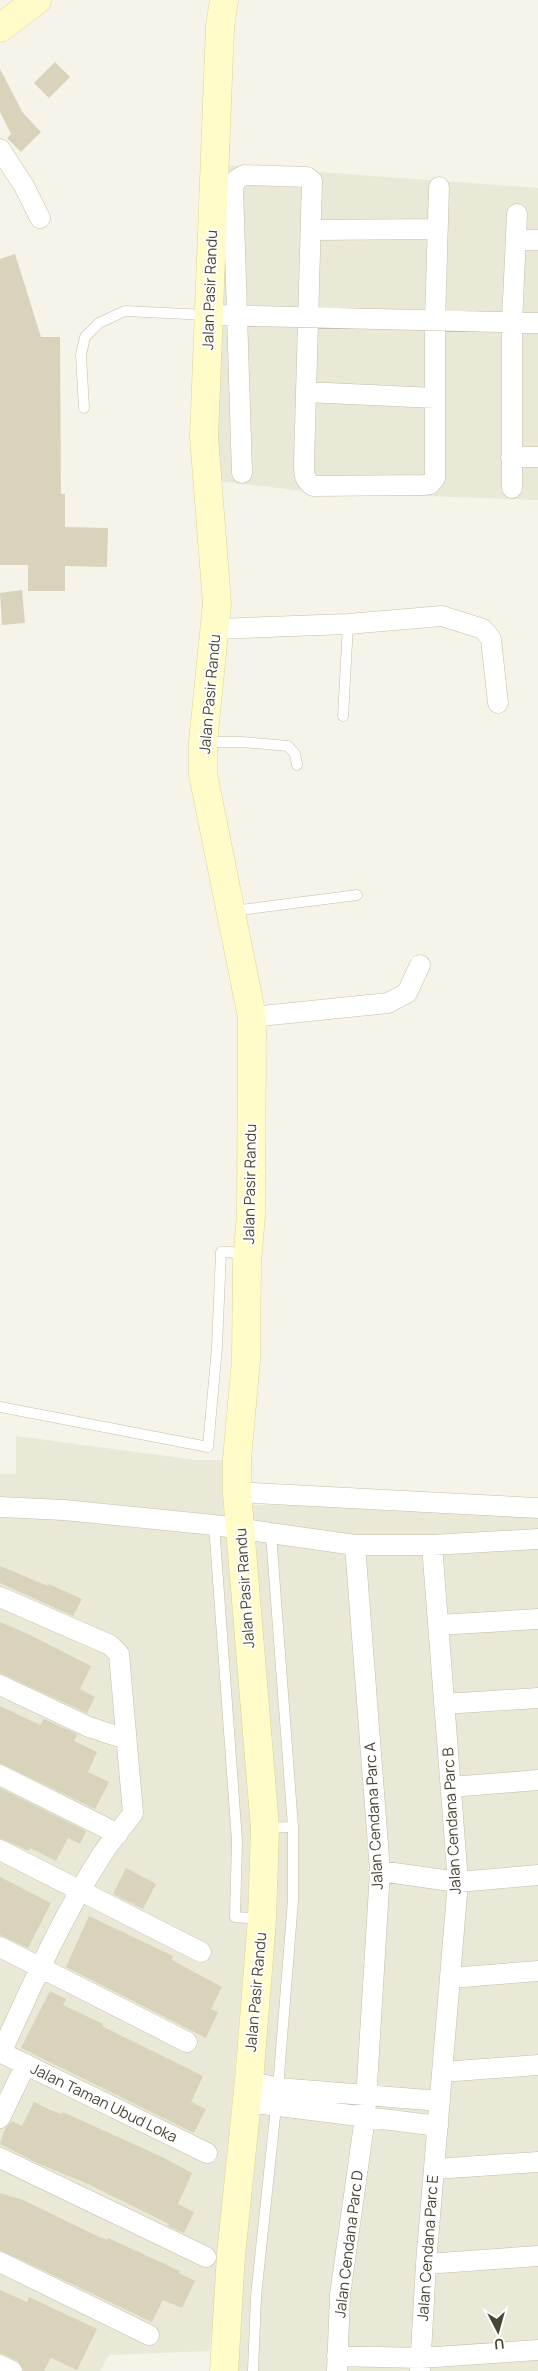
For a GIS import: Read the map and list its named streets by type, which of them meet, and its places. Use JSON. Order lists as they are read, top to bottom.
{
  "streets": {
    "main road": ["Jalan Pasir Randu"],
    "street": [
      "Jalan Cendana Parc A",
      "Jalan Cendana Parc B",
      "Jalan Taman Ubud Loka",
      "Jalan Cendana Parc D",
      "Jalan Cendana Parc E"
    ]
  },
  "crossings": [
    ["Jalan Cendana Parc A", "Jalan Cendana Parc D"],
    ["Jalan Cendana Parc B", "Jalan Cendana Parc E"]
  ],
  "north": "bottom"
}
